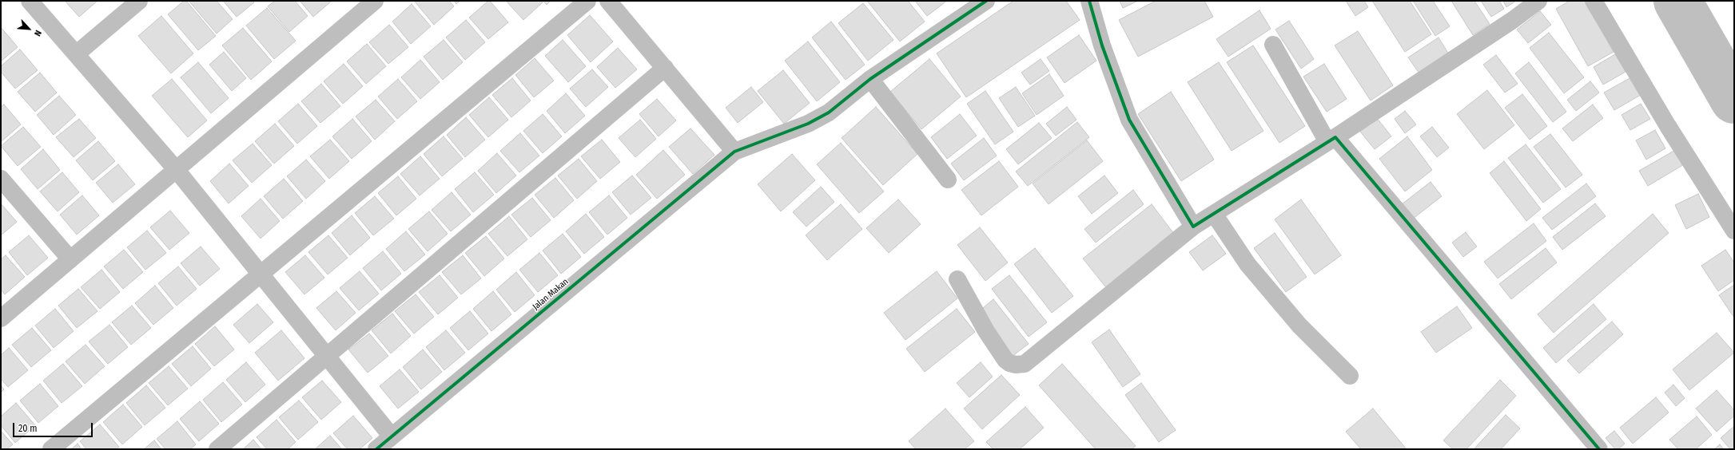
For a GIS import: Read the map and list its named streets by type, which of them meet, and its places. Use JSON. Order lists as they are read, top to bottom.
{
  "streets": {
    "street": ["Jalan Makan"]
  },
  "scale_bar": "20 m",
  "north": "bottom right"
}
